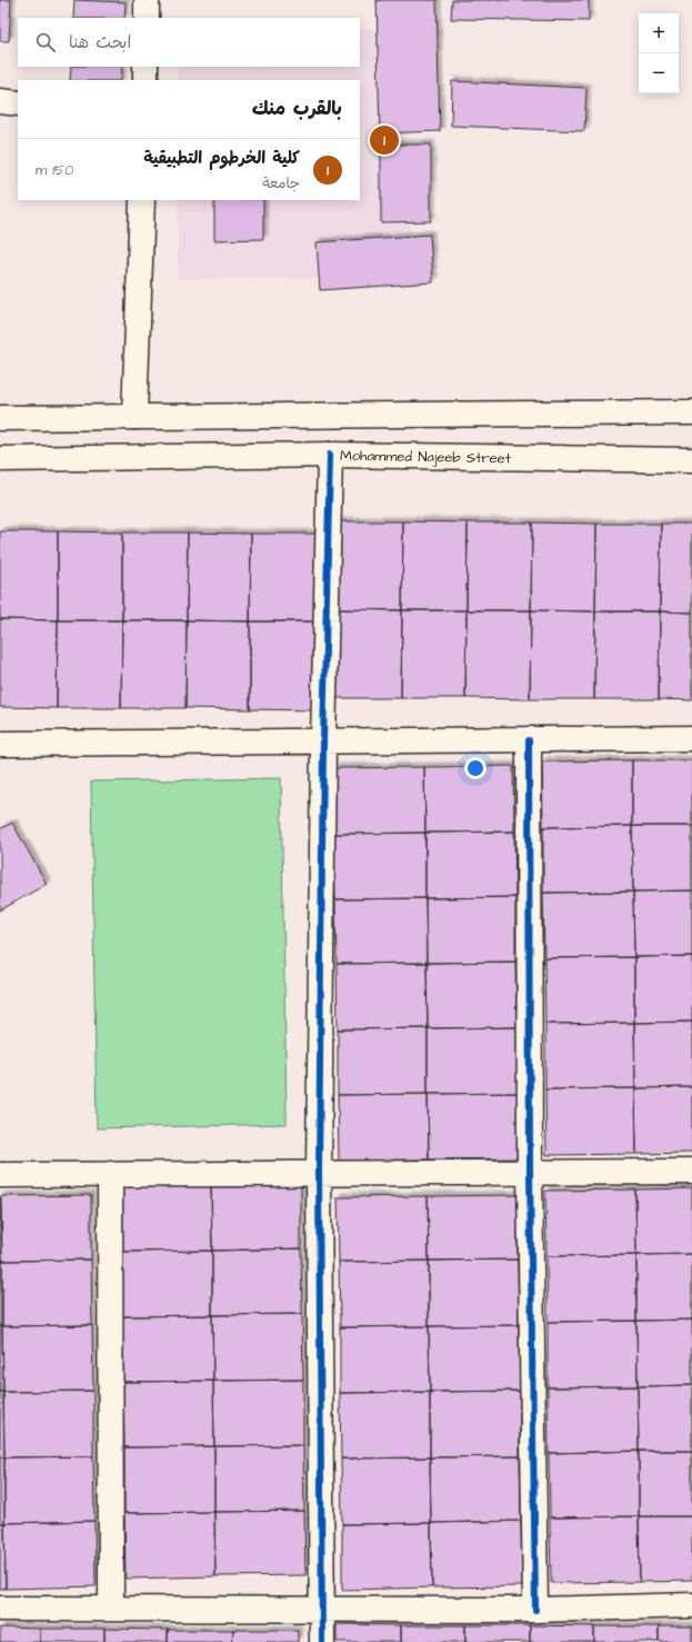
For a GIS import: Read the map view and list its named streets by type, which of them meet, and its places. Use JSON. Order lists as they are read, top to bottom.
{
  "streets": {
    "street": ["Mohammed Najeeb Street"]
  },
  "page": {
    "map_buttons": ["+", "−"],
    "search": "ابحث هنا",
    "heading": "بالقرب منك",
    "pins": "1",
    "list": [
      {
        "mark": "1",
        "name": "كلية الخرطوم التطبيقية",
        "note": "جامعة",
        "value": "150 m"
      }
    ]
  }
}
